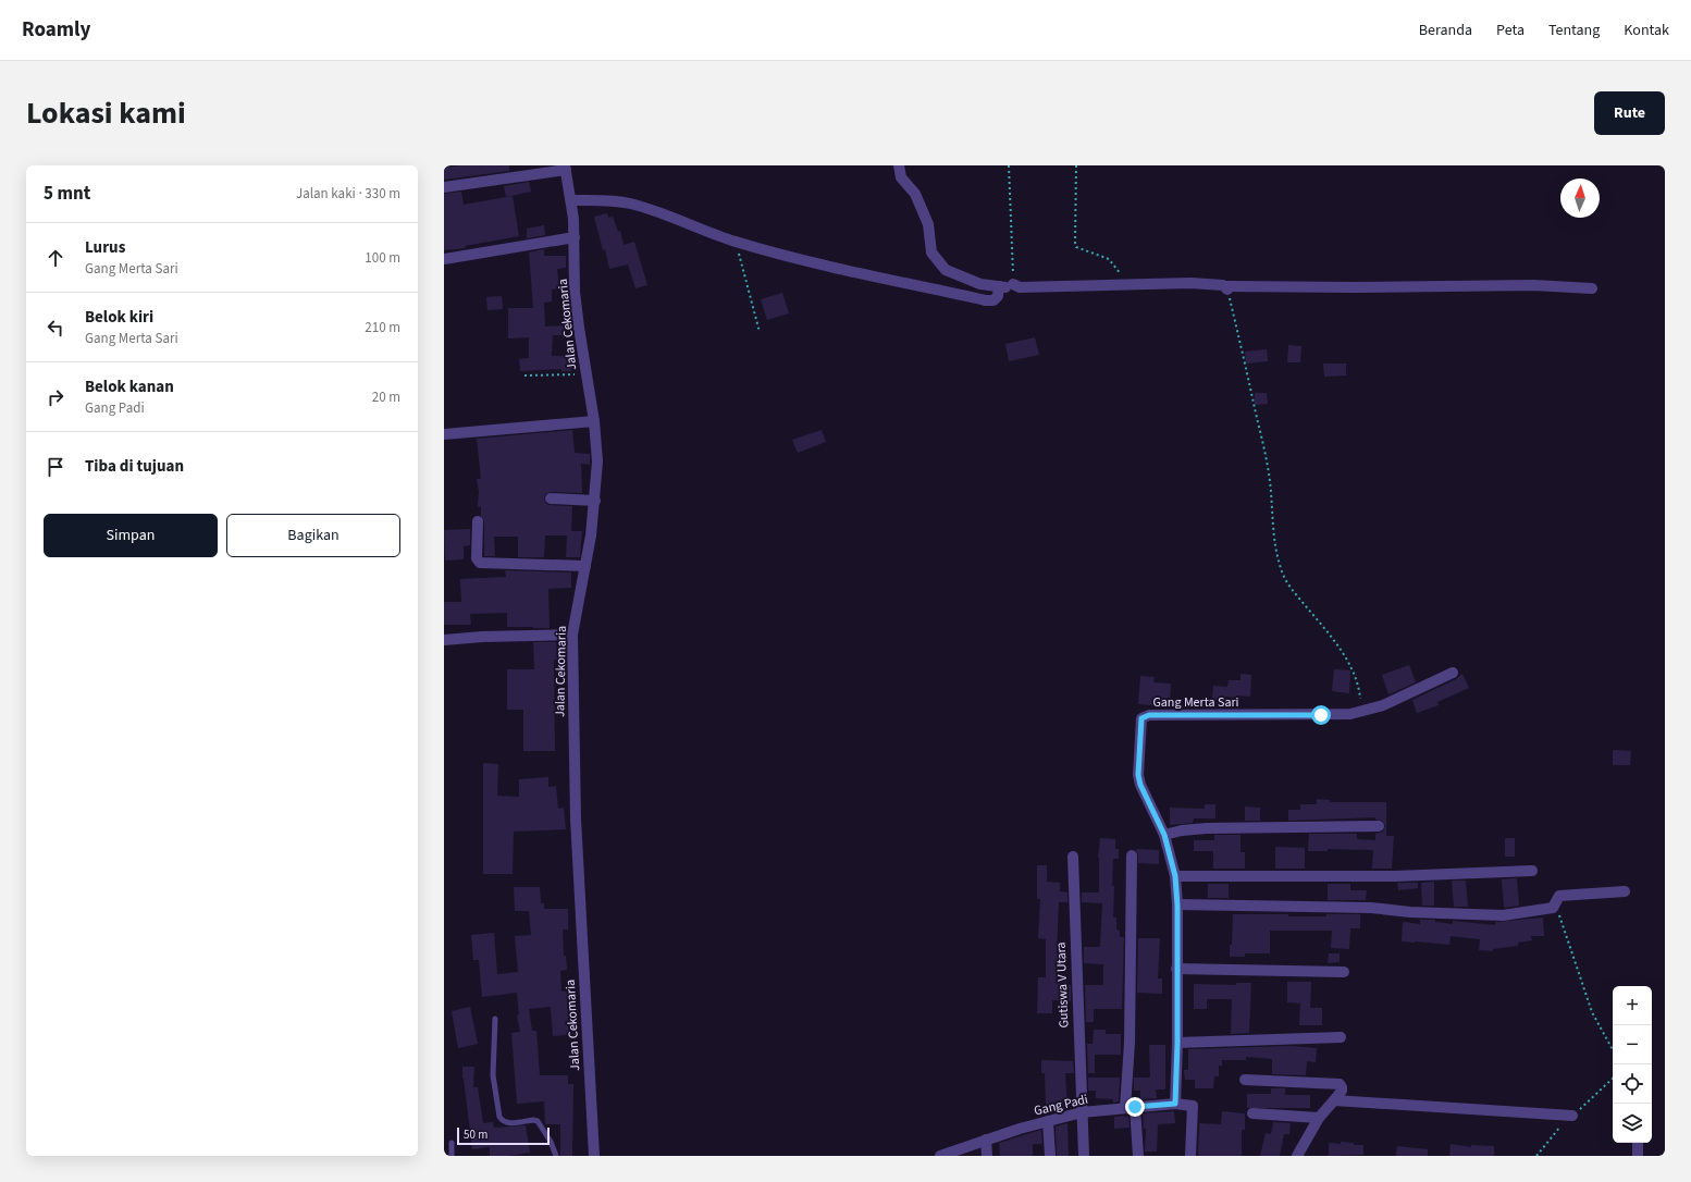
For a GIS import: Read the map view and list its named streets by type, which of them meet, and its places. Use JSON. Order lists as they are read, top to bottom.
{
  "streets": {
    "street": [
      "Jalan Cekomaria",
      "Gang Merta Sari",
      "Gutiswa V Utara",
      "Gang Padi"
    ]
  },
  "crossings": [
    ["Gang Merta Sari", "Gang Padi"],
    ["Gutiswa V Utara", "Gang Padi"]
  ],
  "scale_bar": "50 m",
  "north": "top",
  "page": {
    "header": "Roamly",
    "nav": [
      "Beranda",
      "Peta",
      "Tentang",
      "Kontak"
    ],
    "title": "Lokasi kami",
    "buttons": [
      "Rute",
      ["Simpan", "Bagikan"]
    ],
    "heading": ["5 mnt", "Jalan kaki · 330 m"],
    "list": [
      ["Lurus", "Gang Merta Sari", "100 m"],
      ["Belok kiri", "Gang Merta Sari", "210 m"],
      ["Belok kanan", "Gang Padi", "20 m"],
      "Tiba di tujuan"
    ],
    "map_buttons": ["+", "−"],
    "scale": "50 m"
  }
}
